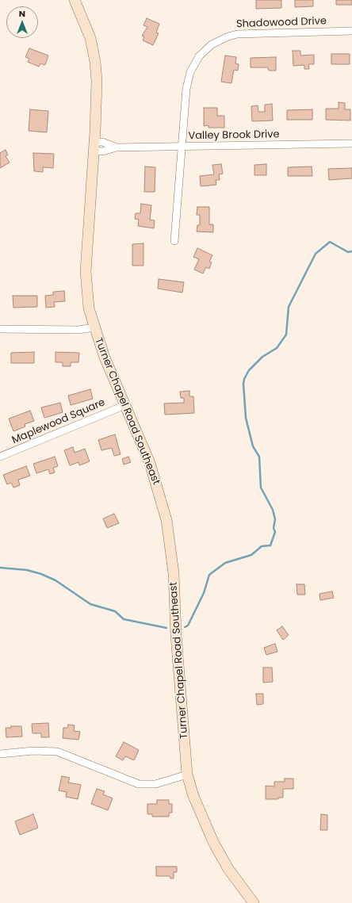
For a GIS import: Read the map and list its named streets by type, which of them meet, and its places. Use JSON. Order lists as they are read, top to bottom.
{
  "streets": {
    "street": [
      "Shadowood Drive",
      "Valley Brook Drive",
      "Turner Chapel Road Southeast",
      "Maplewood Square"
    ]
  },
  "crossings": [
    ["Shadowood Drive", "Valley Brook Drive"],
    ["Valley Brook Drive", "Turner Chapel Road Southeast"],
    ["Turner Chapel Road Southeast", "Maplewood Square"]
  ],
  "north": "top"
}
